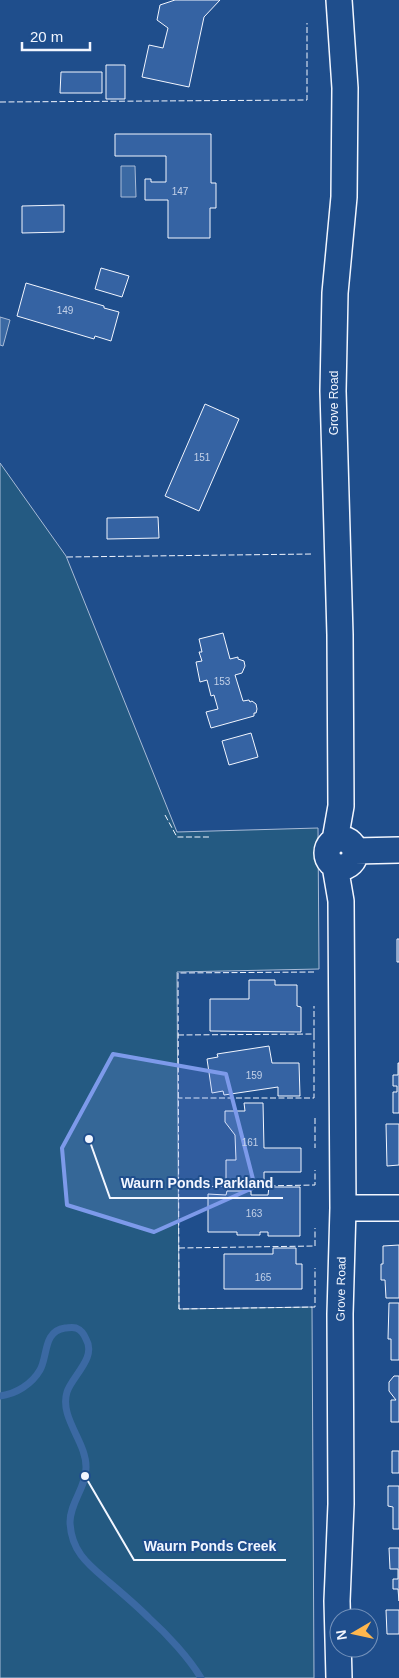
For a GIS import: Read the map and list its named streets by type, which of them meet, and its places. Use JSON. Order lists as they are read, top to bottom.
{
  "streets": {
    "street": ["Grove Road"]
  },
  "places": ["Waurn Ponds Parkland", "Waurn Ponds Creek"],
  "house_numbers": [
    "147",
    "149",
    "151",
    "153",
    "159",
    "161",
    "163",
    "165"
  ],
  "scale_bar": "20 m",
  "north": "left"
}
